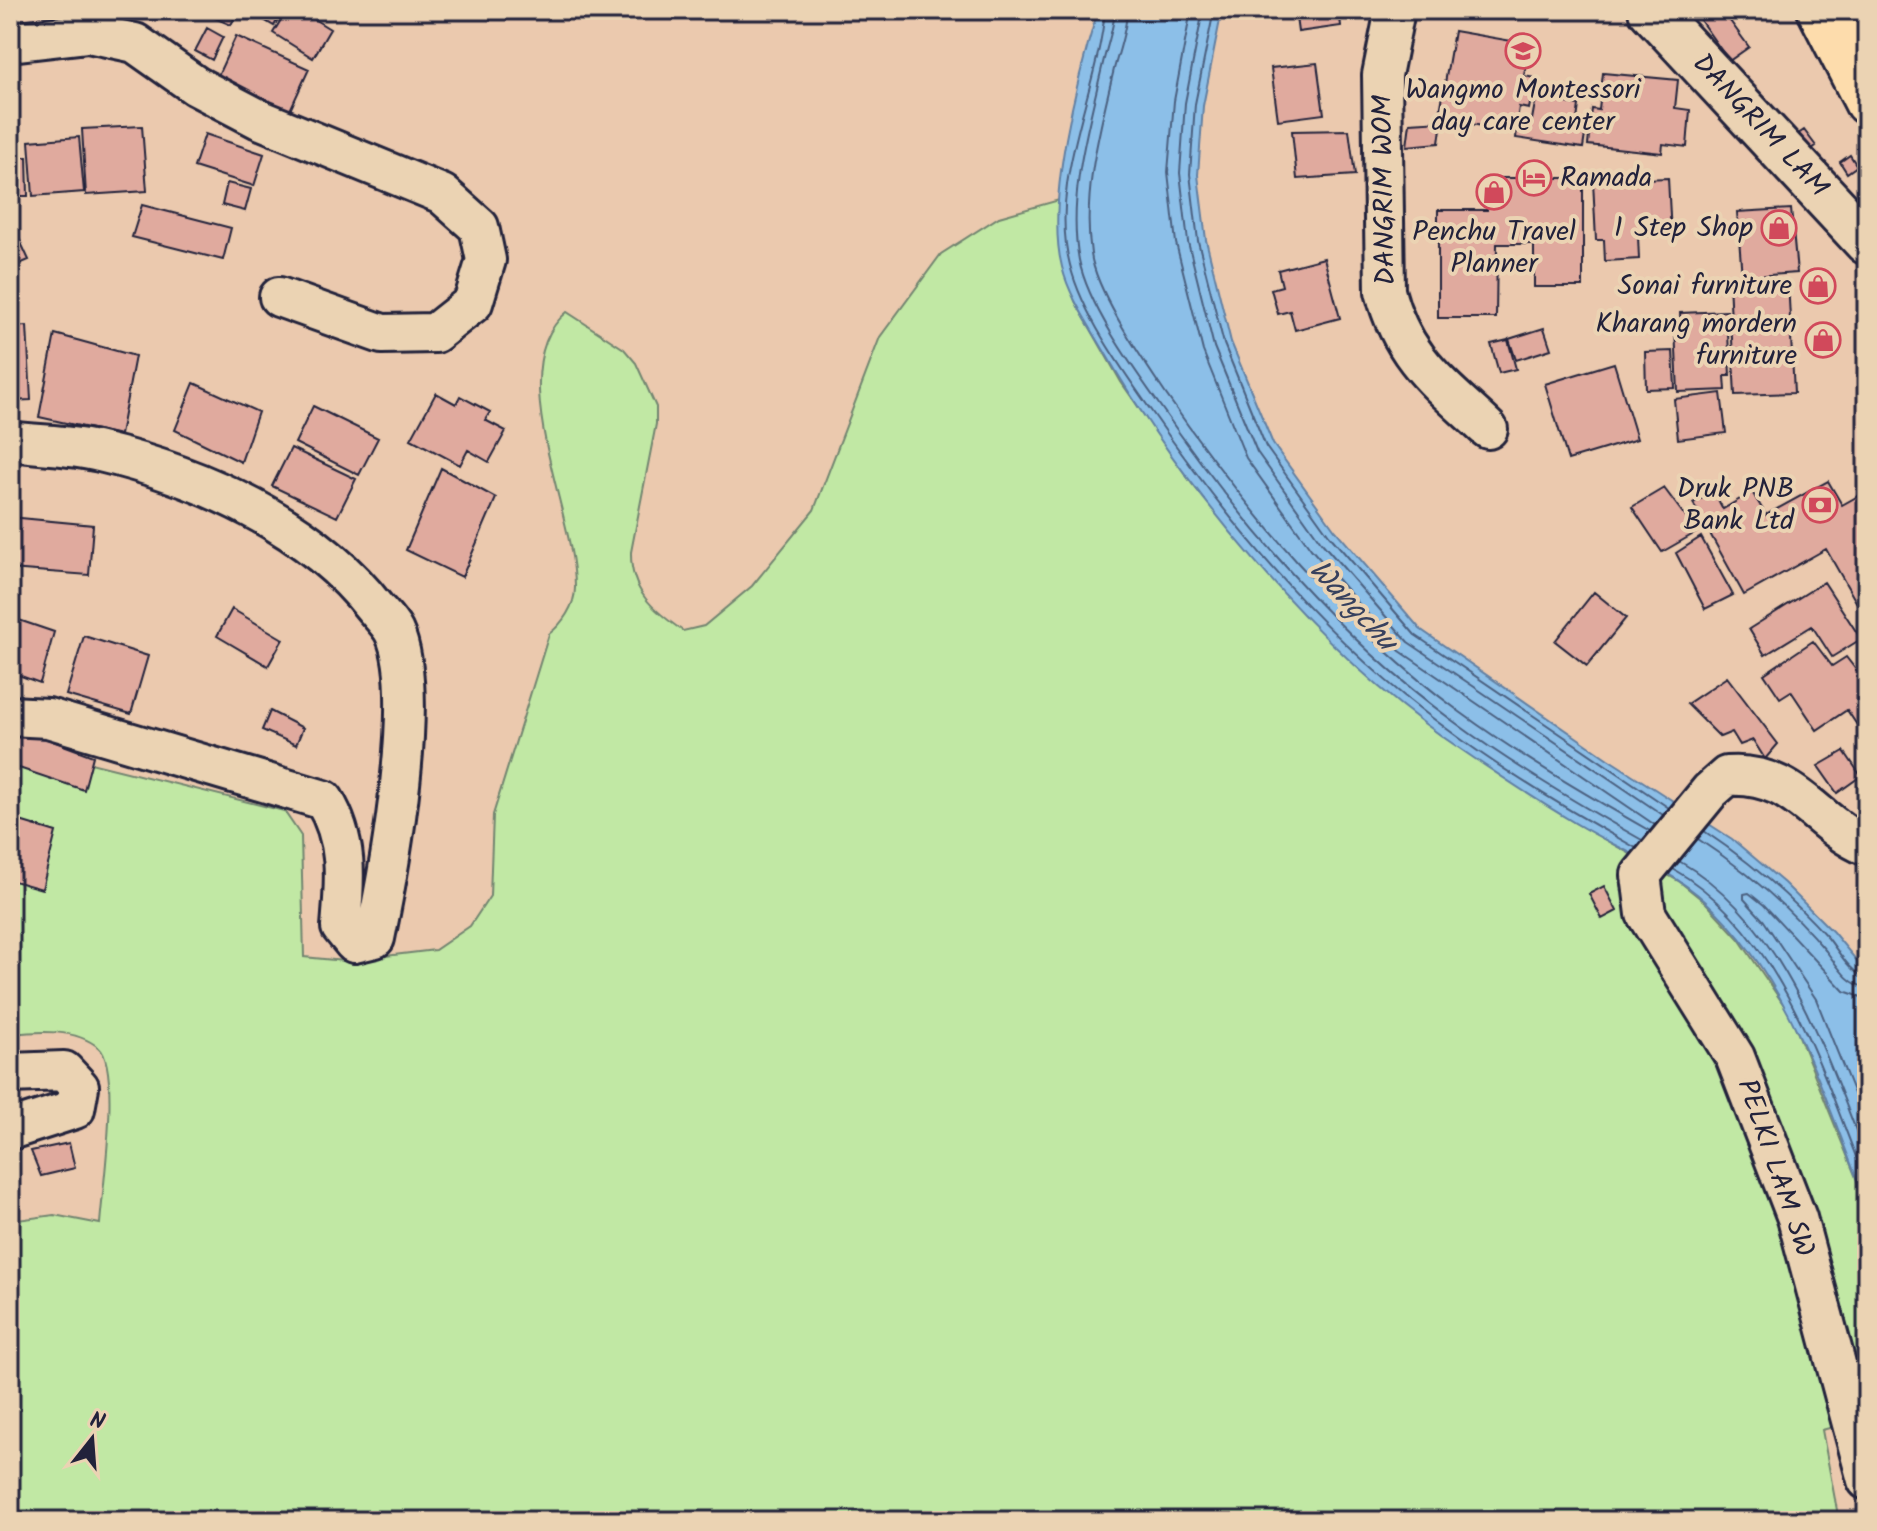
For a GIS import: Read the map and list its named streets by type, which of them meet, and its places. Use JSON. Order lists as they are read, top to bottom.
{
  "streets": {
    "street": ["DANGRIM LAM", "DANGRIM WOM", "PELKI LAM SW"]
  },
  "water": ["Wangchu"],
  "places": {
    "school or university": ["Wangmo Montessori day care center"],
    "hotel": ["Ramada"],
    "shop": [
      "Penchu Travel Planner",
      "1 Step Shop",
      "Sonai furniture",
      "Kharang mordern furniture"
    ],
    "bank": ["Druk PNB Bank Ltd"]
  },
  "north": "top"
}
